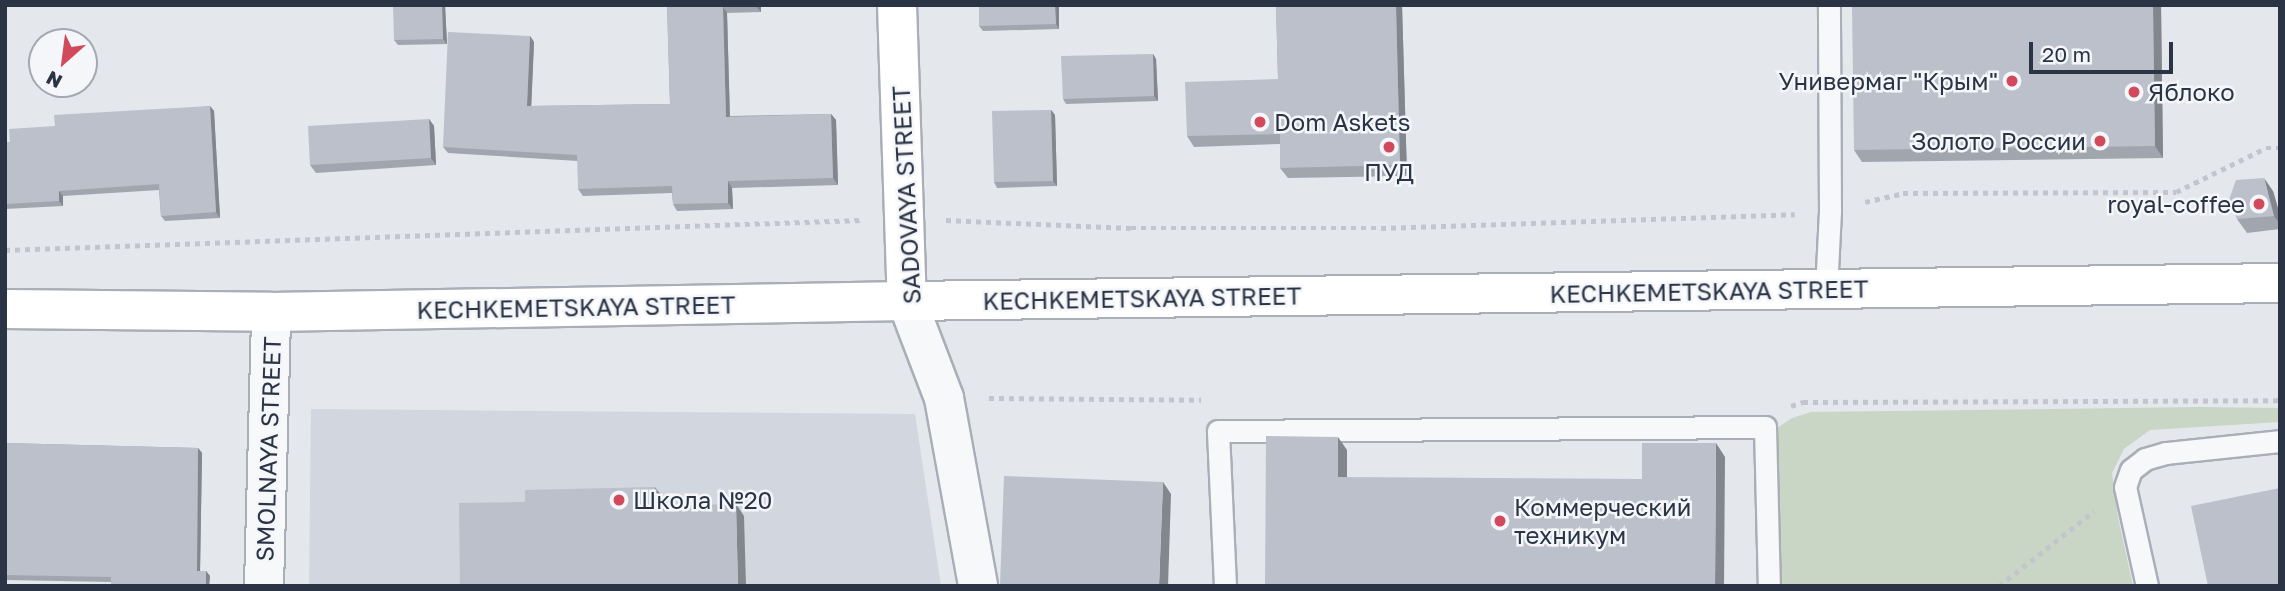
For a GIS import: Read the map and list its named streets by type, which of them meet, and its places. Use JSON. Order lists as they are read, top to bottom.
{
  "streets": {
    "main road": ["SADOVAYA STREET", "KECHKEMETSKAYA STREET"],
    "street": ["SMOLNAYA STREET"]
  },
  "crossings": [
    ["SADOVAYA STREET", "KECHKEMETSKAYA STREET"],
    ["KECHKEMETSKAYA STREET", "SMOLNAYA STREET"]
  ],
  "places": [
    "Универмаг \"Крым\"",
    "Яблоко",
    "Dom Askets",
    "Золото России",
    "ПУД",
    "royal-coffee",
    "Школа №20",
    "Коммерческий техникум"
  ],
  "scale_bar": "20 m",
  "north": "bottom left"
}
